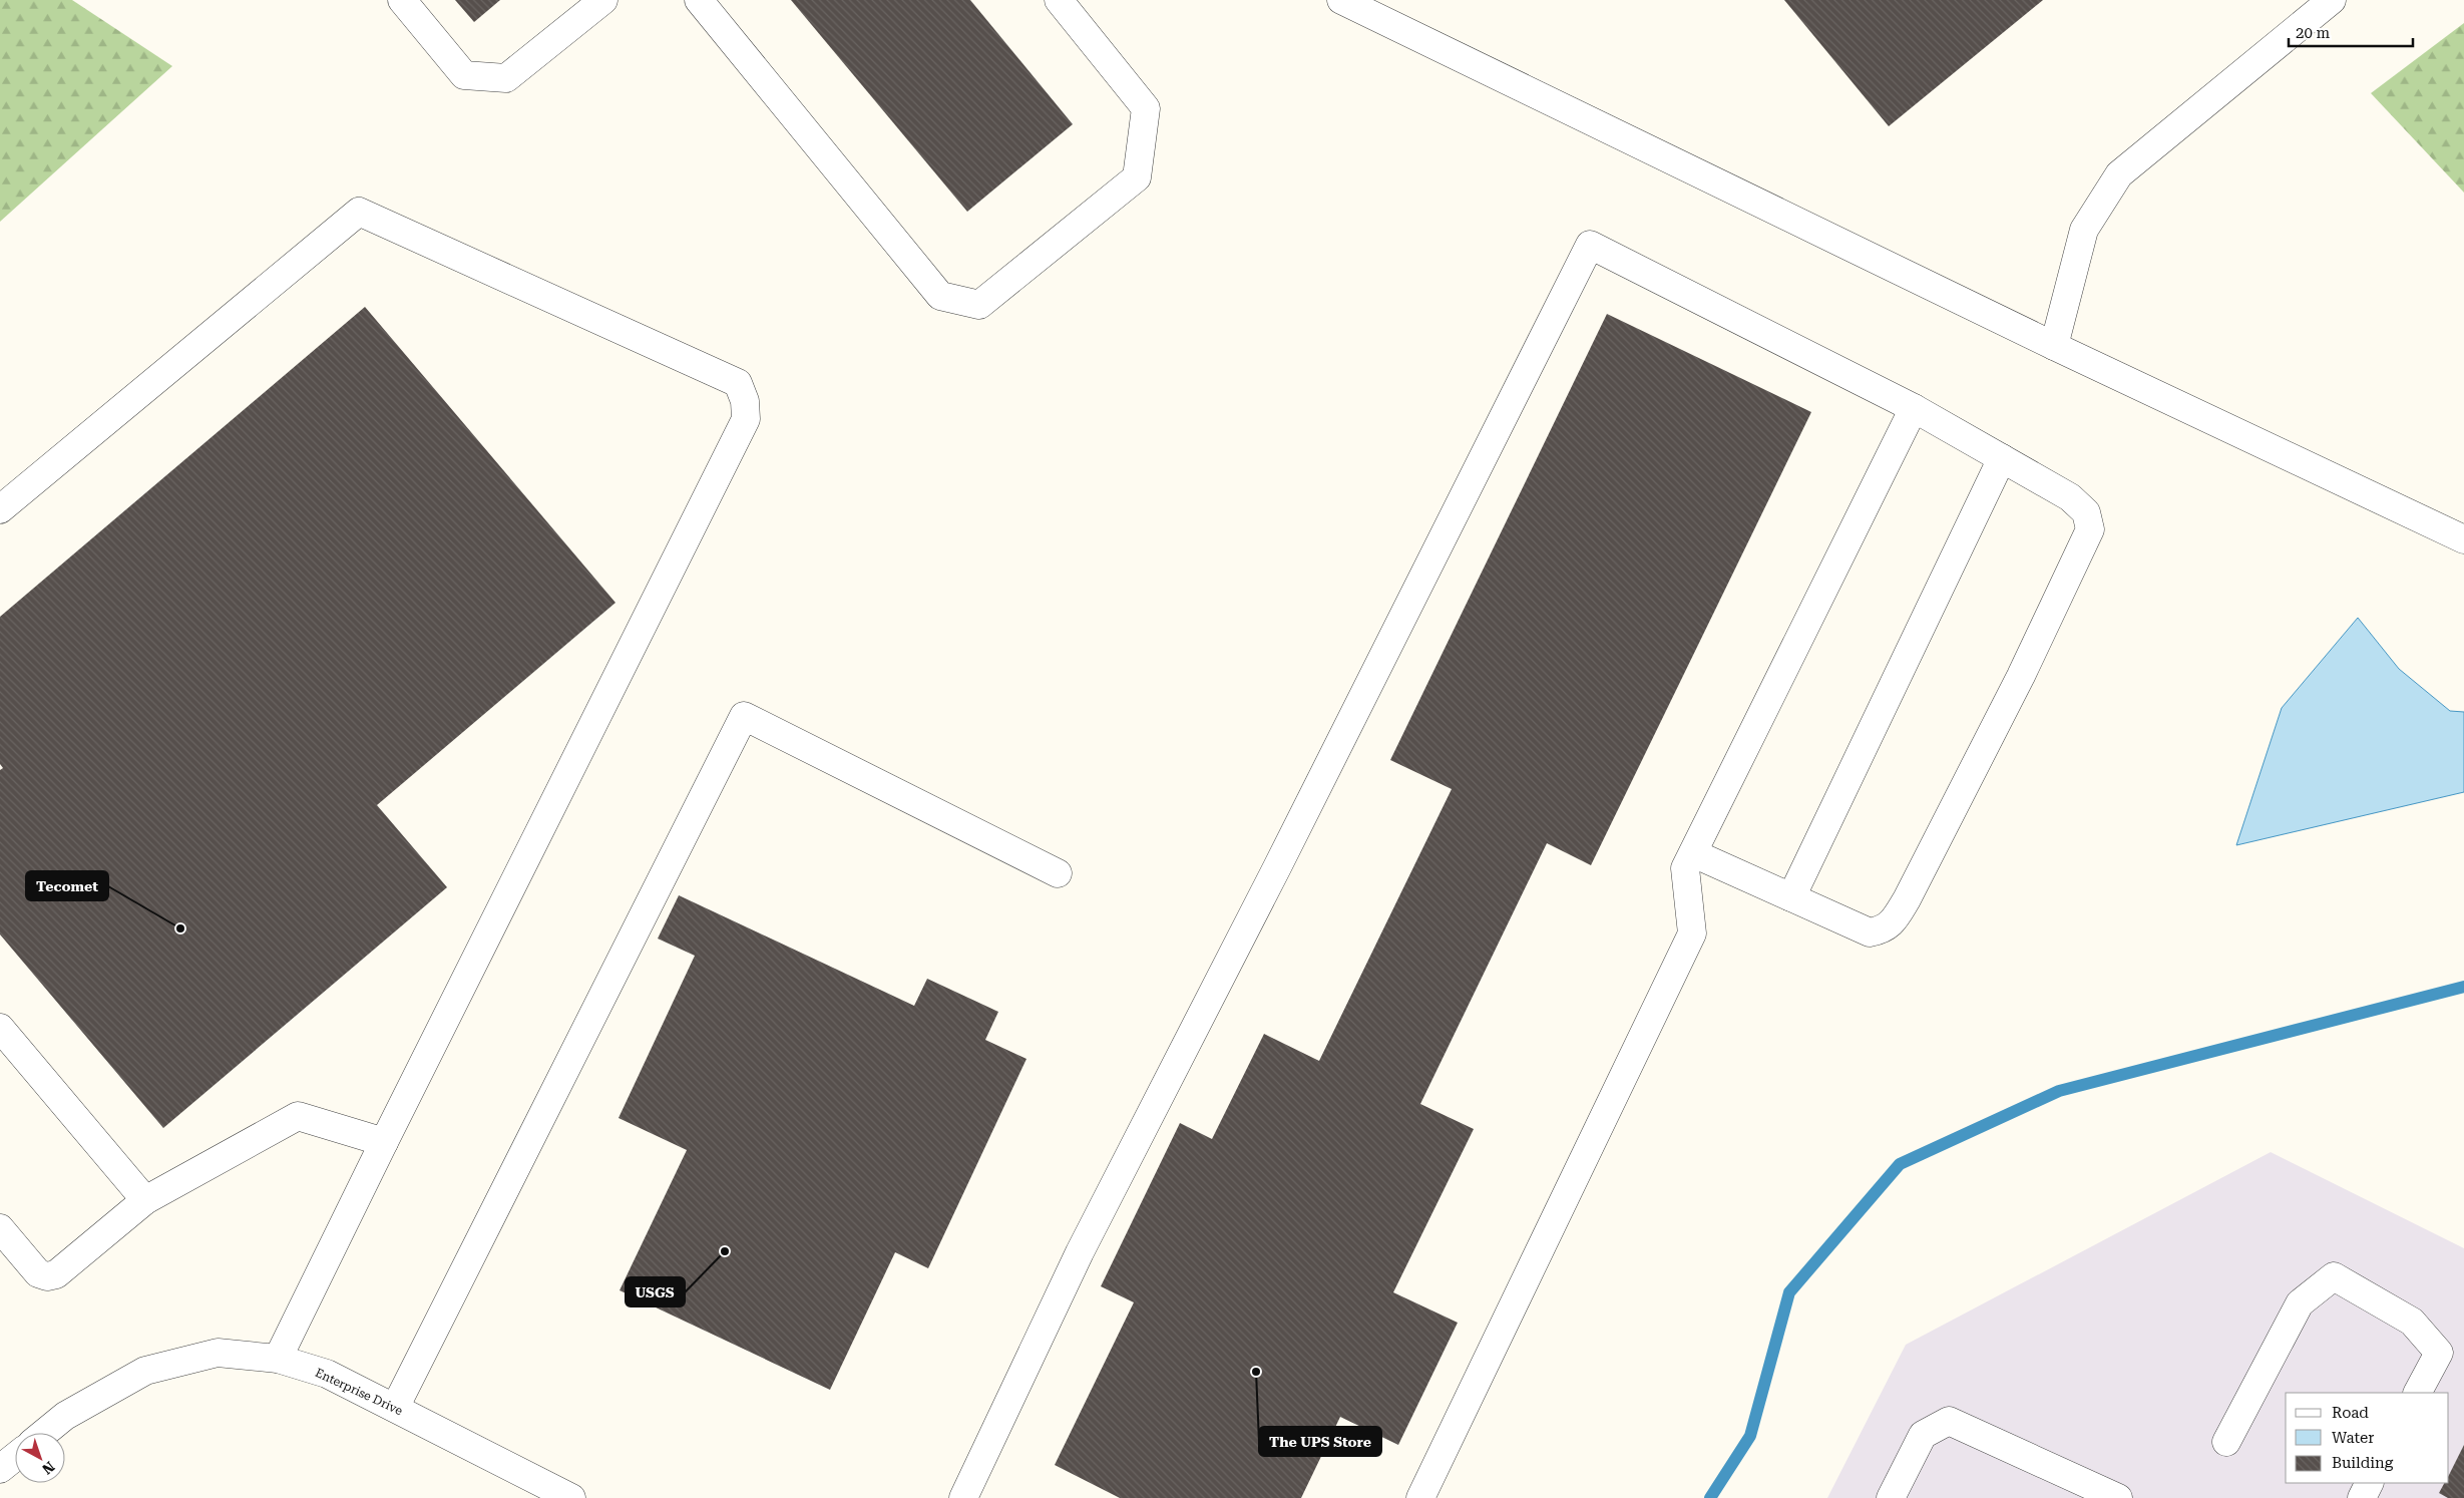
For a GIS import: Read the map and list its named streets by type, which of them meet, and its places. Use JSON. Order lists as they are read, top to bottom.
{
  "streets": {
    "street": ["Enterprise Drive"]
  },
  "places": ["Tecomet", "USGS", "The UPS Store"],
  "legend": ["Road", "Water", "Building"],
  "scale_bar": "20 m",
  "north": "bottom right"
}
